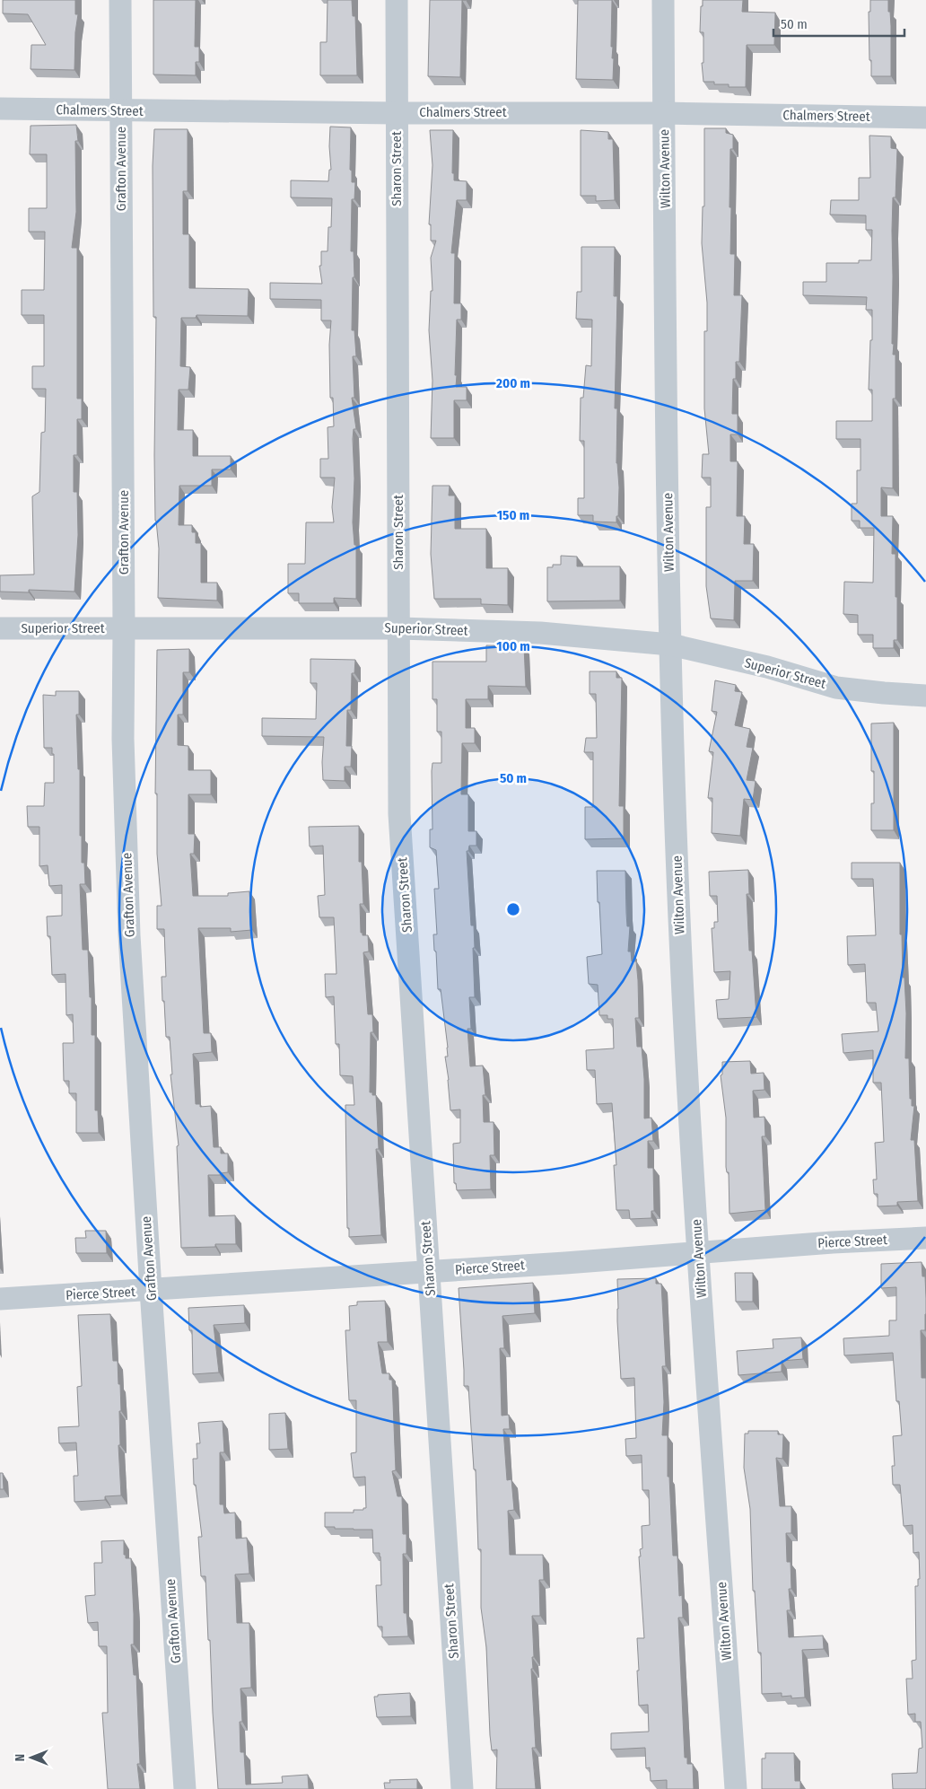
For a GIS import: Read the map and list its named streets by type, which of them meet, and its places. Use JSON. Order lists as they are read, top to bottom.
{
  "streets": {
    "street": [
      "Chalmers Street",
      "Grafton Avenue",
      "Sharon Street",
      "Wilton Avenue",
      "Superior Street",
      "Pierce Street"
    ]
  },
  "crossings": [
    ["Chalmers Street", "Grafton Avenue"],
    ["Chalmers Street", "Sharon Street"],
    ["Chalmers Street", "Wilton Avenue"],
    ["Grafton Avenue", "Superior Street"],
    ["Grafton Avenue", "Pierce Street"],
    ["Sharon Street", "Superior Street"],
    ["Sharon Street", "Pierce Street"],
    ["Wilton Avenue", "Superior Street"],
    ["Wilton Avenue", "Pierce Street"]
  ],
  "scale_bar": "50 m",
  "north": "left",
  "rings": [
    "200 m",
    "150 m",
    "100 m",
    "50 m"
  ]
}
